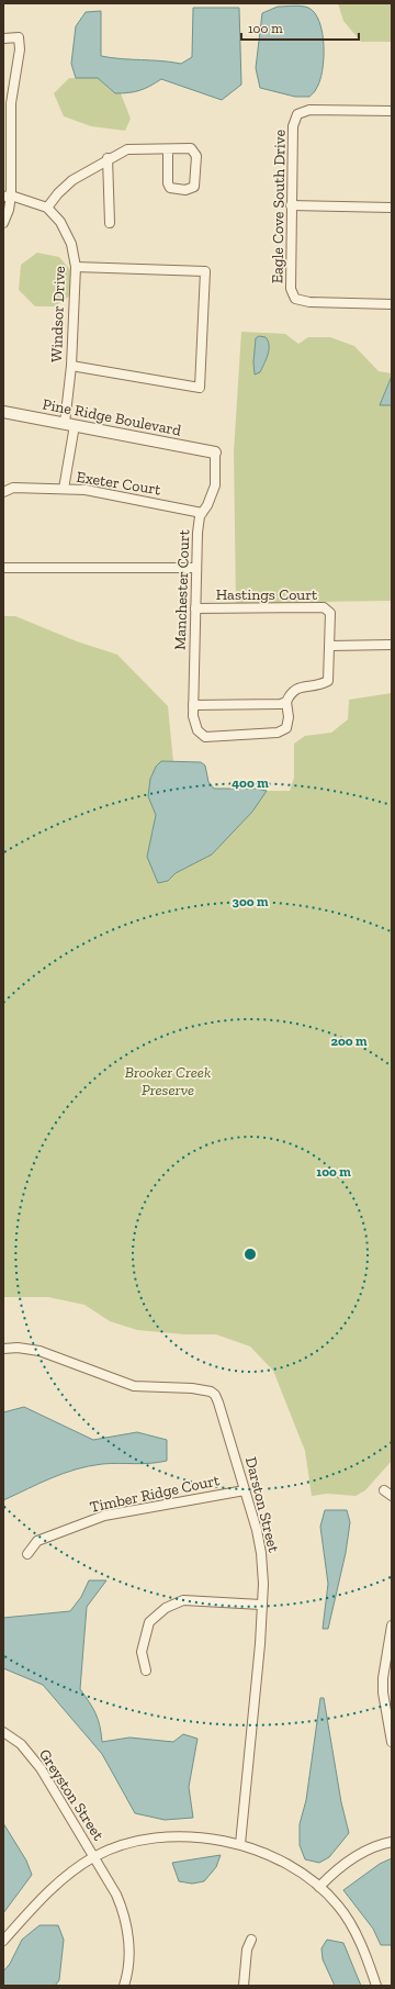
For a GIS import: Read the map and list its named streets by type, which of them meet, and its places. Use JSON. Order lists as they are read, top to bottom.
{
  "streets": {
    "street": [
      "Eagle Cove South Drive",
      "Windsor Drive",
      "Pine Ridge Boulevard",
      "Exeter Court",
      "Manchester Court",
      "Hastings Court",
      "Timber Ridge Court",
      "Darston Street",
      "Greyston Street"
    ]
  },
  "crossings": [
    ["Windsor Drive", "Pine Ridge Boulevard"],
    ["Windsor Drive", "Exeter Court"],
    ["Pine Ridge Boulevard", "Manchester Court"],
    ["Exeter Court", "Manchester Court"],
    ["Manchester Court", "Hastings Court"],
    ["Timber Ridge Court", "Darston Street"]
  ],
  "parks": ["Brooker Creek Preserve"],
  "scale_bar": "100 m",
  "rings": [
    "400 m",
    "300 m",
    "200 m",
    "100 m"
  ]
}
